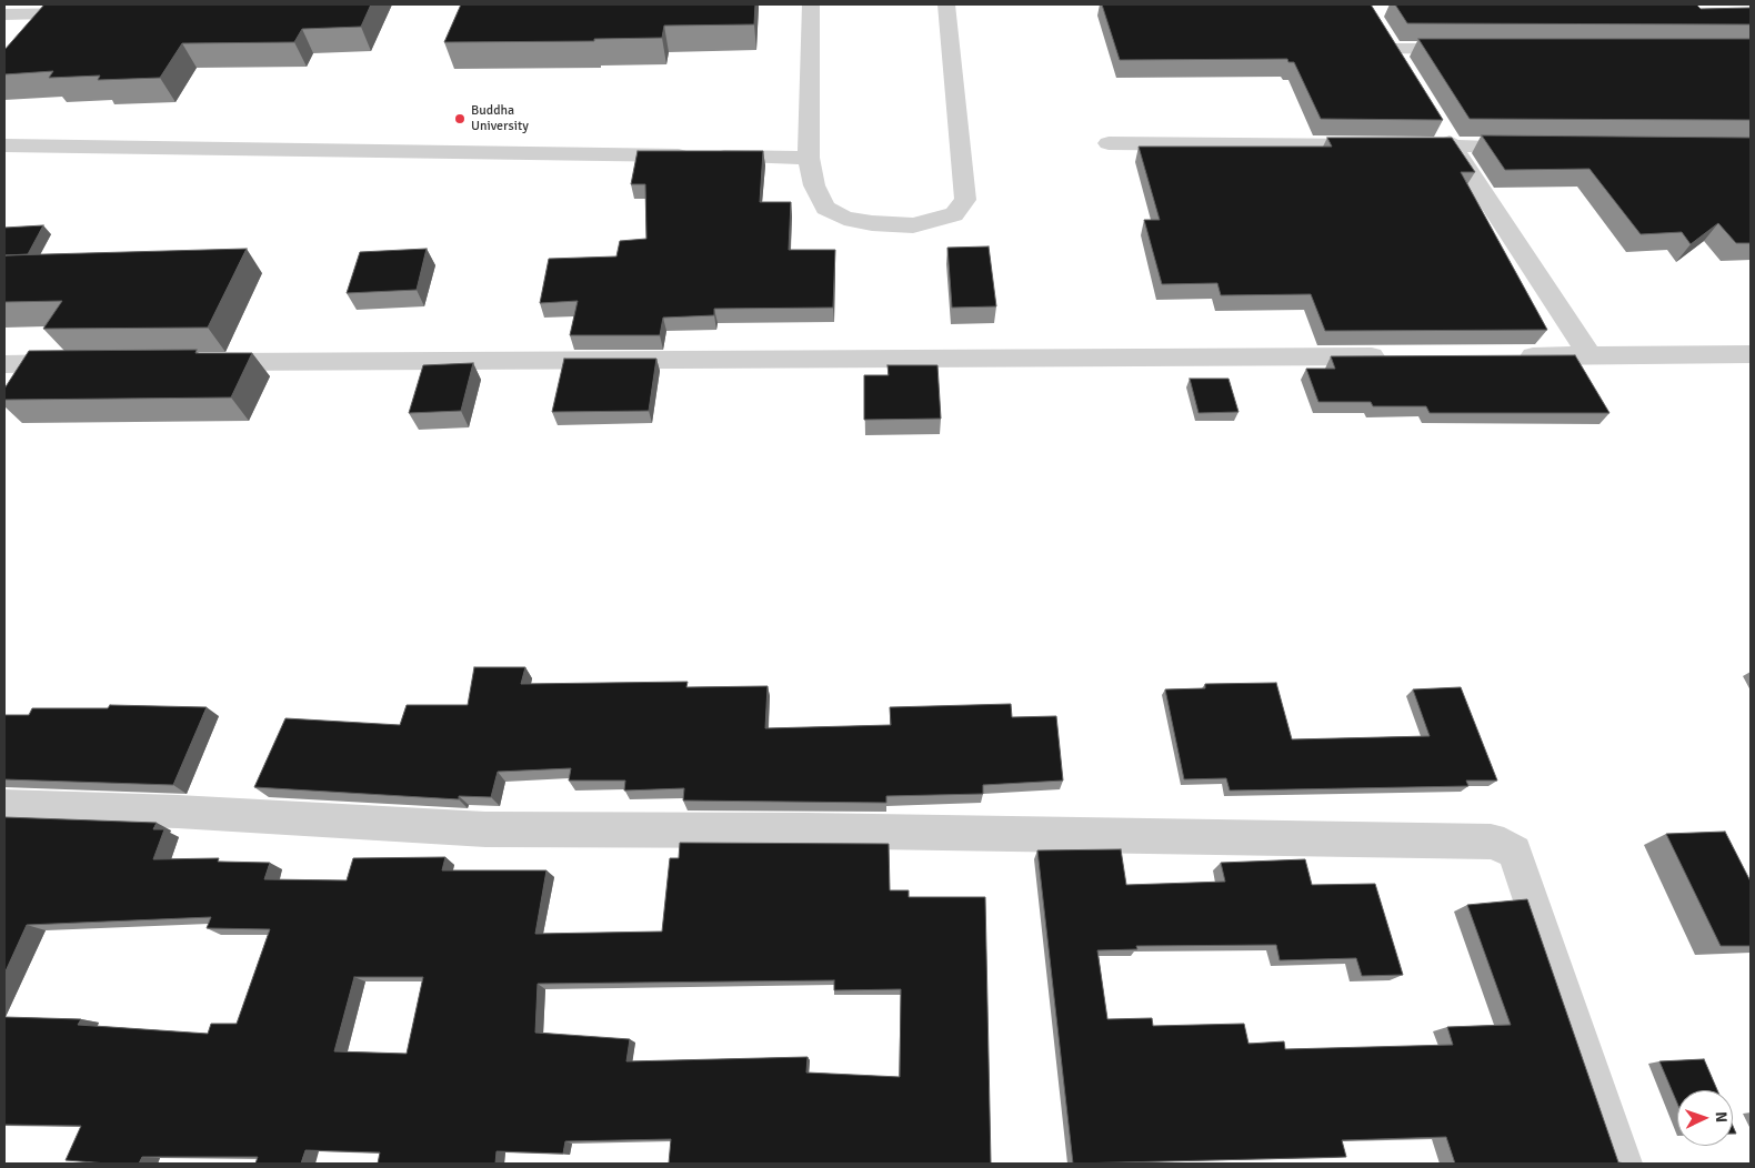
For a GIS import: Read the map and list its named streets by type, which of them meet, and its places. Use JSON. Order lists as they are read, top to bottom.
{
  "places": ["Buddha University"],
  "north": "right"
}
